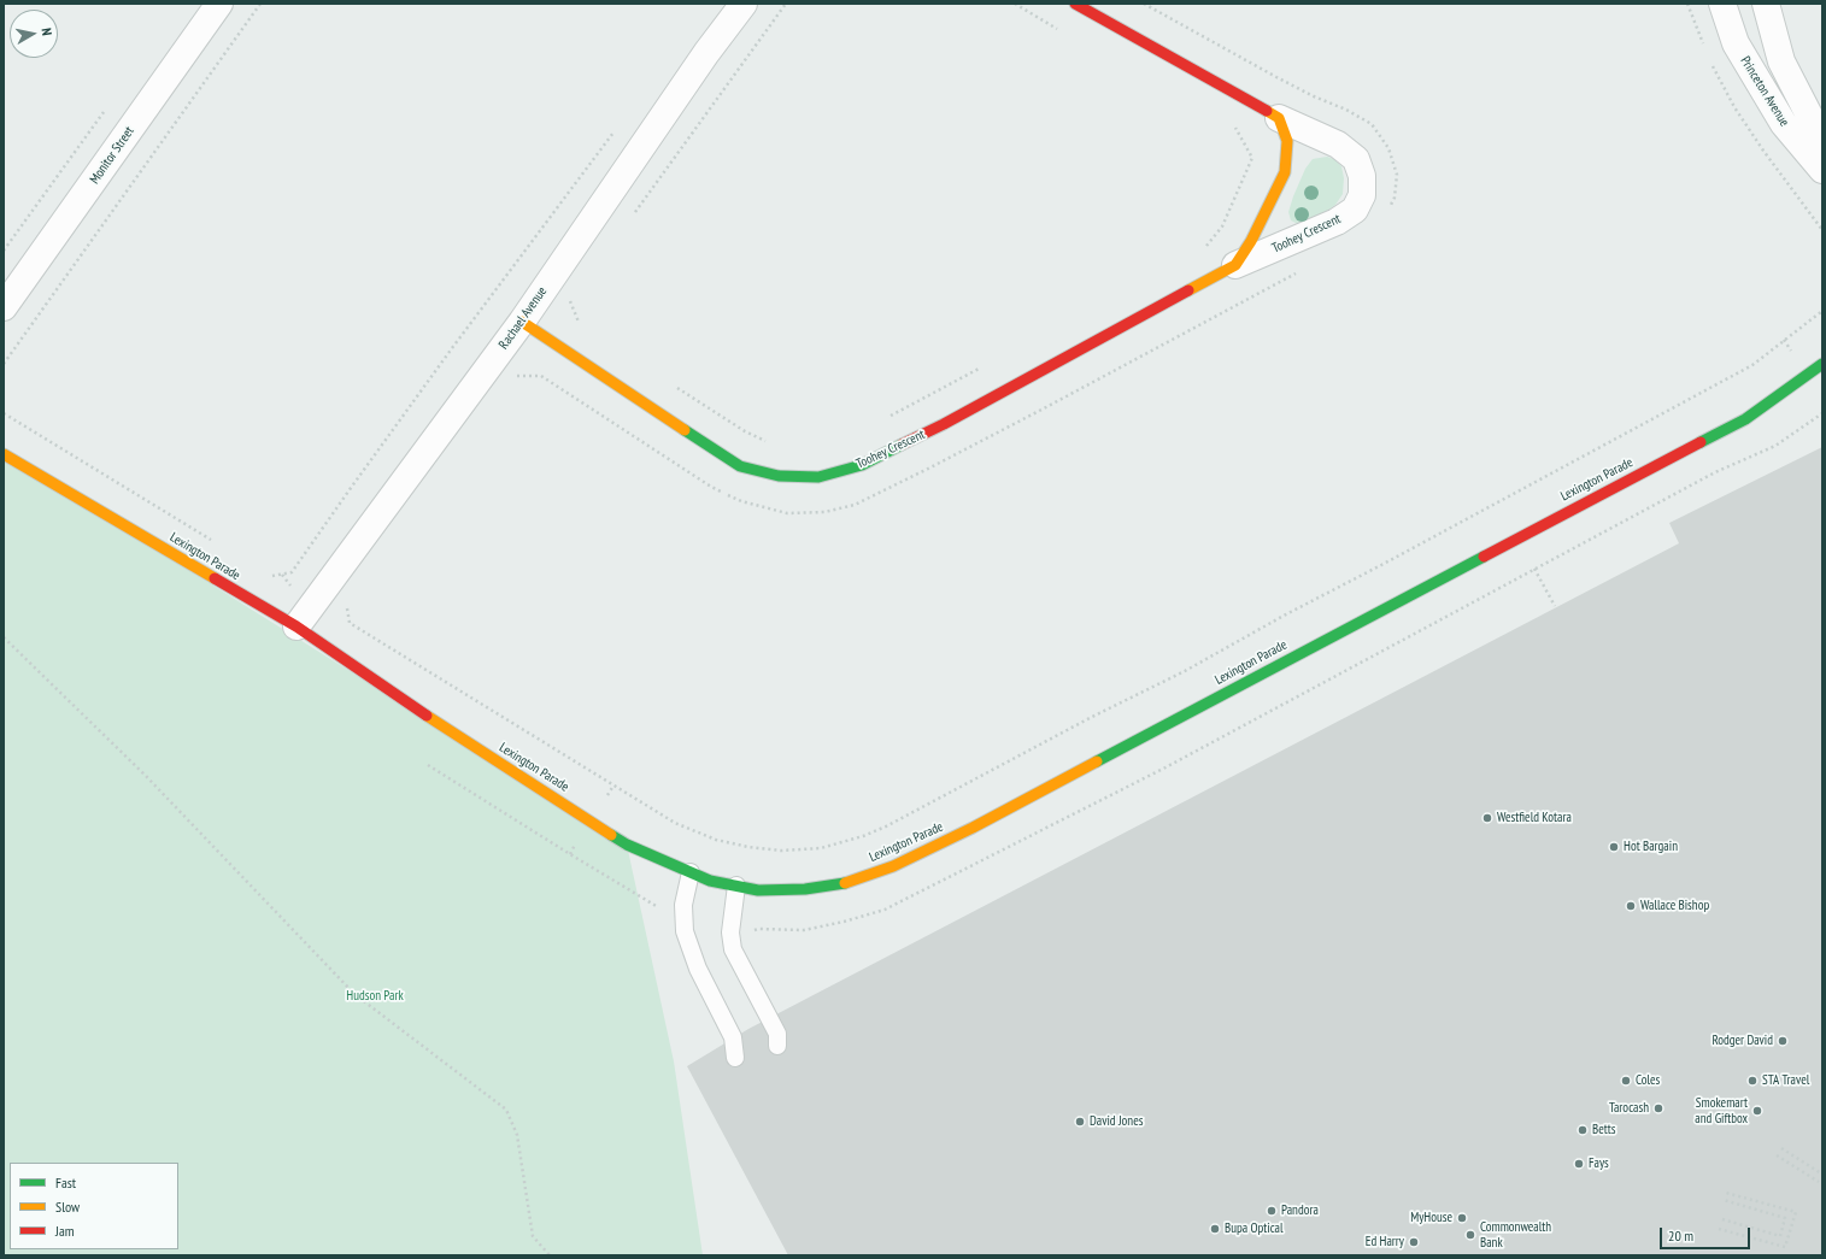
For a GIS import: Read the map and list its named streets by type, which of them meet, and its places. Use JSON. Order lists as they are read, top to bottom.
{
  "streets": {
    "main road": ["Toohey Crescent", "Lexington Parade"],
    "street": ["Princeton Avenue", "Monitor Street", "Rachael Avenue"]
  },
  "crossings": [
    ["Toohey Crescent", "Rachael Avenue"],
    ["Rachael Avenue", "Lexington Parade"]
  ],
  "parks": ["Hudson Park"],
  "places": [
    "Westfield Kotara",
    "Hot Bargain",
    "Wallace Bishop",
    "Rodger David",
    "Coles",
    "STA Travel",
    "Tarocash",
    "Smokemart and Giftbox",
    "David Jones",
    "Betts",
    "Fays",
    "Pandora",
    "MyHouse",
    "Bupa Optical",
    "Commonwealth Bank",
    "Ed Harry"
  ],
  "legend": ["Fast", "Slow", "Jam"],
  "scale_bar": "20 m",
  "north": "right"
}
